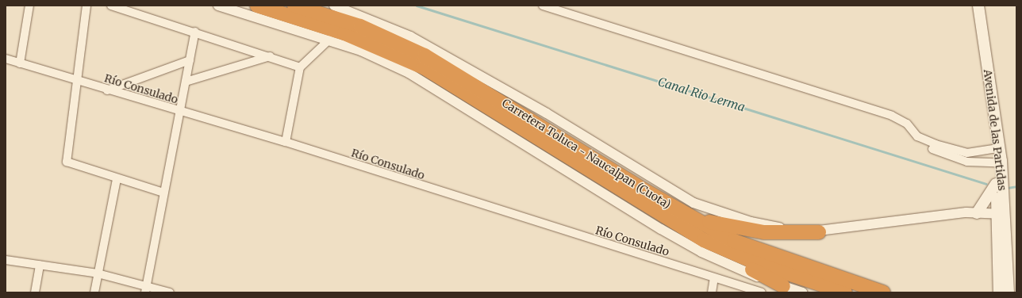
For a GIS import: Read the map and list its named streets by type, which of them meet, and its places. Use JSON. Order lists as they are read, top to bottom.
{
  "streets": {
    "highway": ["Carretera Toluca - Naucalpan (Cuota)"],
    "main road": ["Avenida de las Partidas"],
    "street": ["Río Consulado"]
  },
  "water": ["Canal Rio Lerma"]
}
